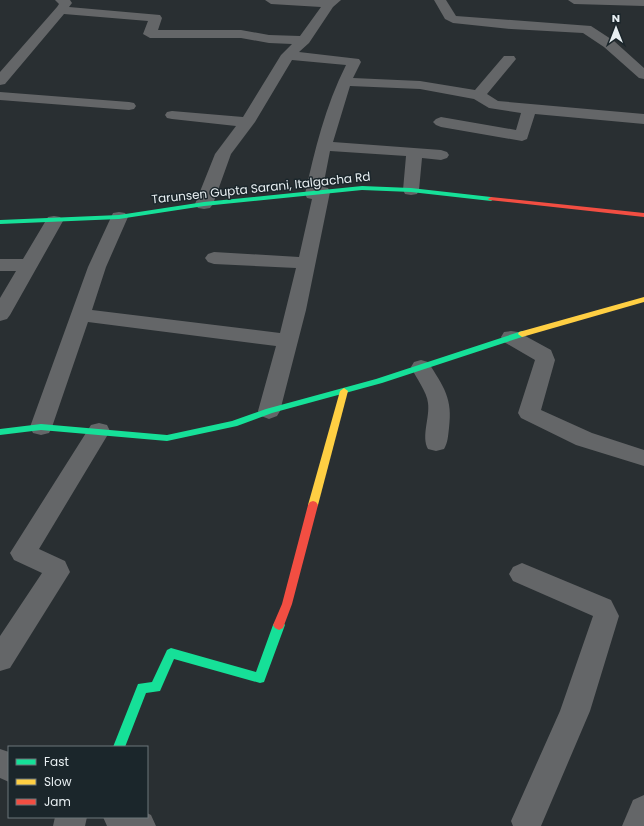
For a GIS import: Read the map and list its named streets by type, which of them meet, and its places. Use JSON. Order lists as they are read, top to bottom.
{
  "streets": {
    "street": ["Tarunsen Gupta Sarani, Italgacha Rd"]
  },
  "legend": ["Fast", "Slow", "Jam"],
  "north": "top"
}
